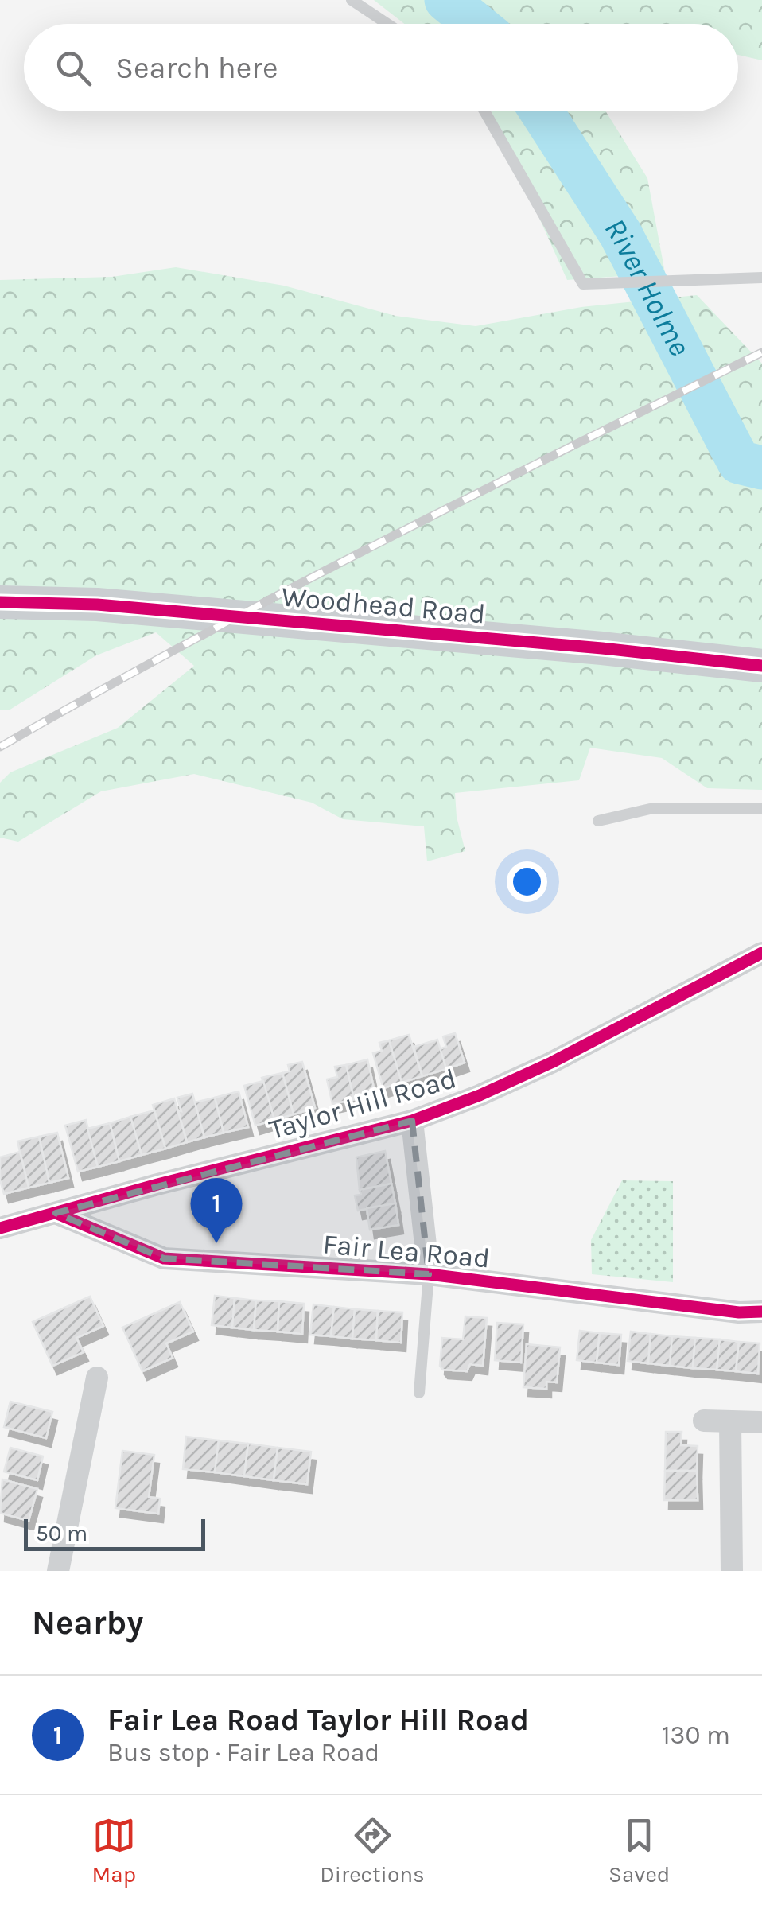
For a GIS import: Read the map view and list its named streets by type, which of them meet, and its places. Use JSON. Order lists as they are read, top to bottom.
{
  "streets": {
    "main road": ["Woodhead Road"],
    "street": ["Taylor Hill Road", "Fair Lea Road"]
  },
  "crossings": [
    ["Taylor Hill Road", "Fair Lea Road"]
  ],
  "water": ["River Holme"],
  "scale_bar": "50 m",
  "page": {
    "search": "Search here",
    "pins": "1",
    "scale": "50 m",
    "heading": "Nearby",
    "list": [
      {
        "mark": "1",
        "name": "Fair Lea Road Taylor Hill Road",
        "note": "Bus stop · Fair Lea Road",
        "value": "130 m"
      }
    ],
    "nav": ["Map", "Directions", "Saved"]
  }
}
